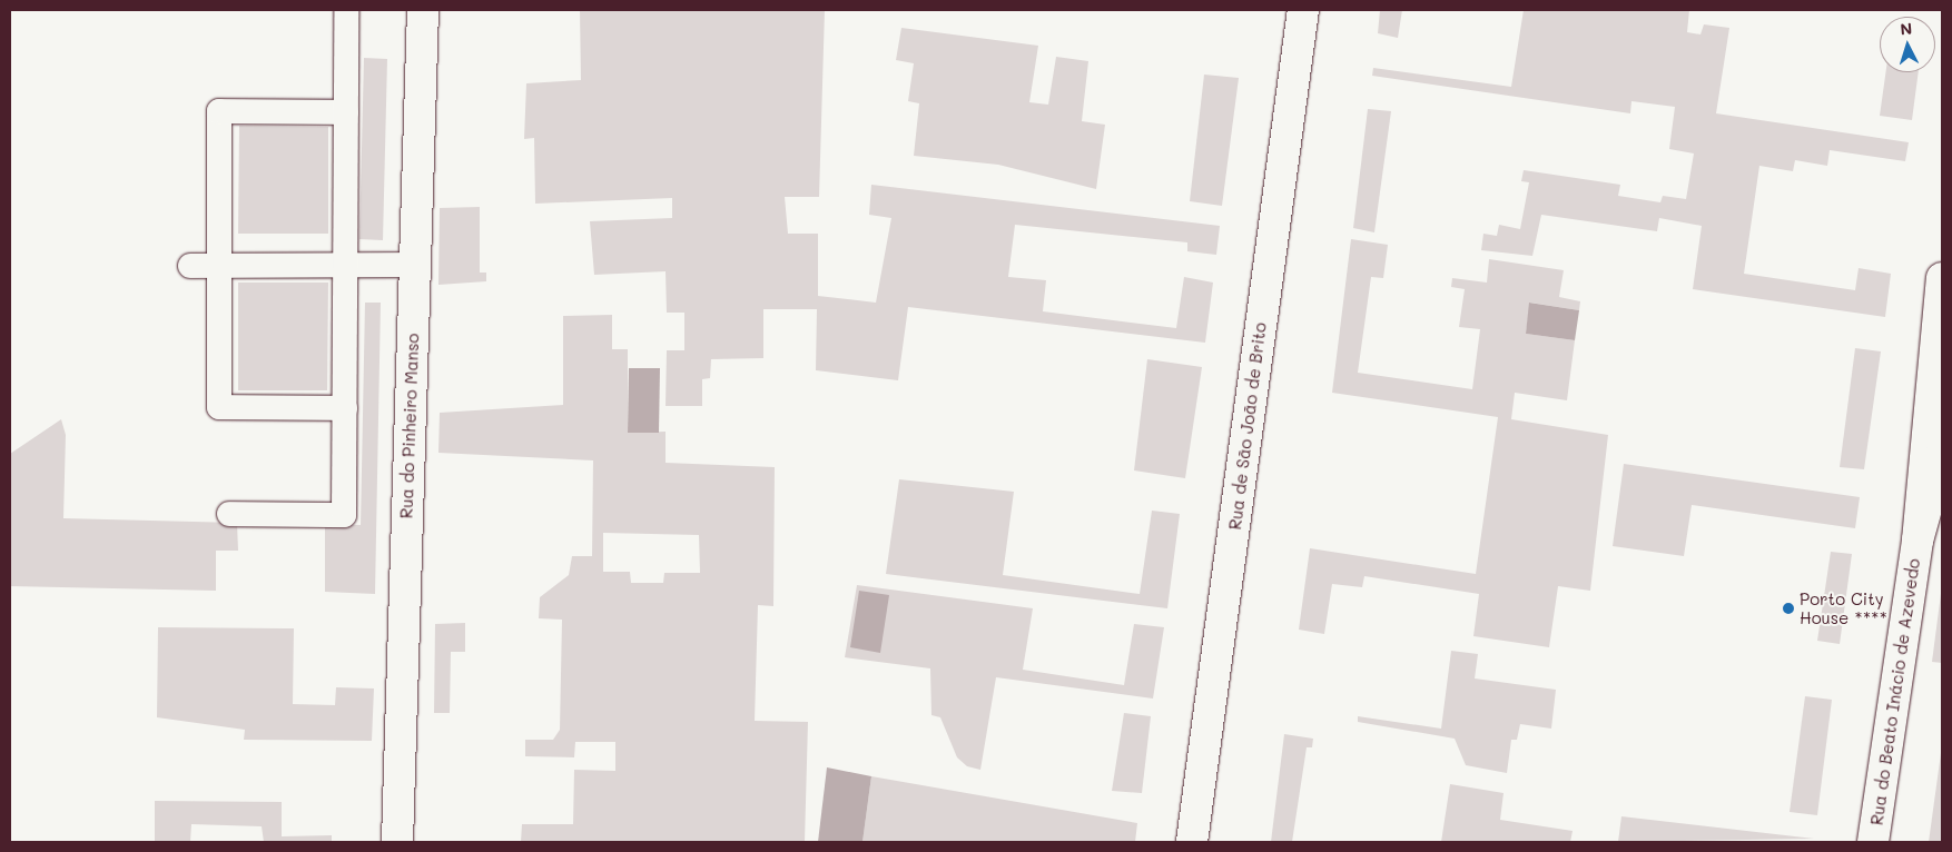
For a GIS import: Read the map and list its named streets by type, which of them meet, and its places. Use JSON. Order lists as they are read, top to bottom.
{
  "streets": {
    "main road": ["Rua do Pinheiro Manso", "Rua de São João de Brito", "Rua do Beato Inácio de Azevedo"]
  },
  "places": ["Porto City House ****"],
  "north": "top"
}
